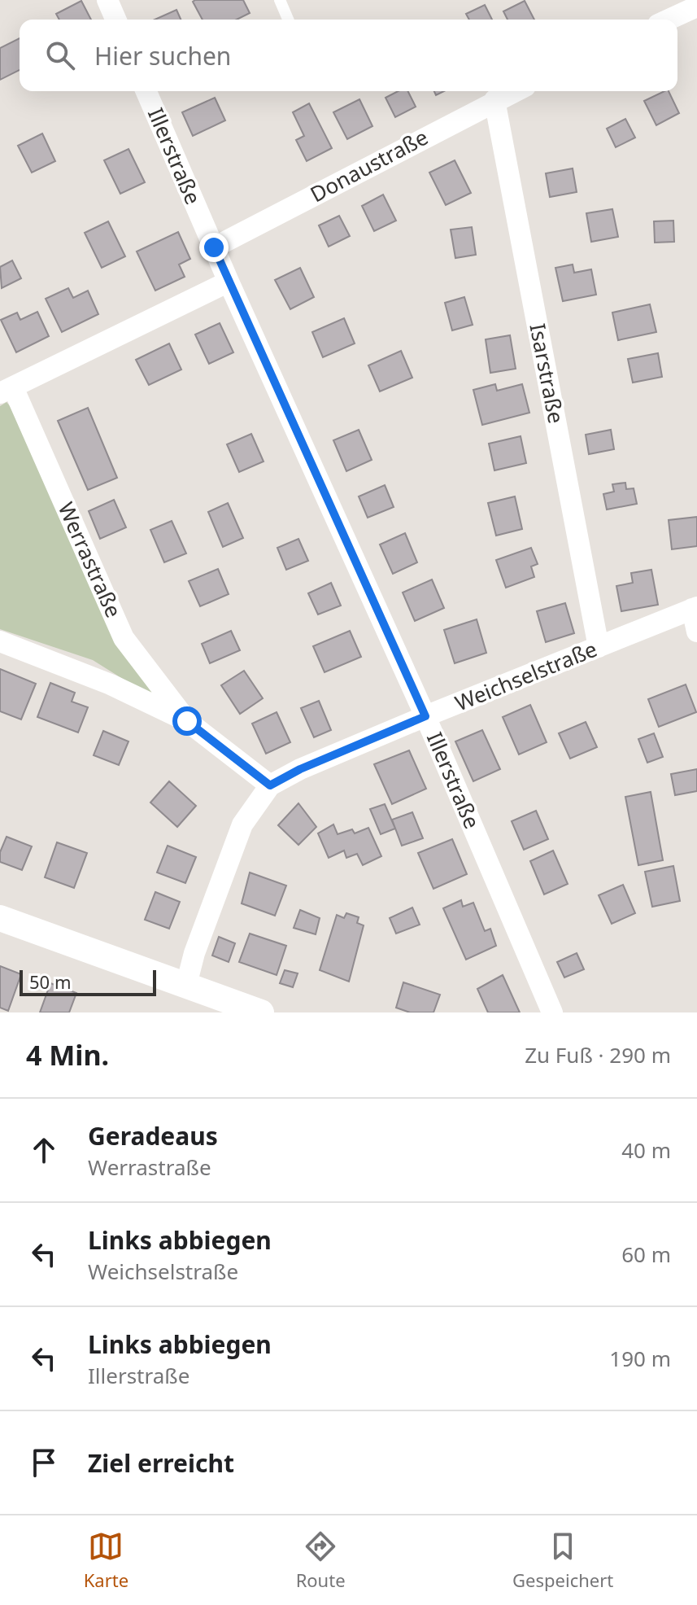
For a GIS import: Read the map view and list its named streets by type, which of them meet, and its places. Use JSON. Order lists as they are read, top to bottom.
{
  "streets": {
    "street": [
      "Illerstraße",
      "Donaustraße",
      "Isarstraße",
      "Werrastraße",
      "Weichselstraße"
    ]
  },
  "crossings": [
    ["Illerstraße", "Donaustraße"],
    ["Illerstraße", "Weichselstraße"],
    ["Donaustraße", "Isarstraße"],
    ["Isarstraße", "Weichselstraße"],
    ["Werrastraße", "Weichselstraße"]
  ],
  "scale_bar": "50 m",
  "page": {
    "search": "Hier suchen",
    "scale": "50 m",
    "heading": ["4 Min.", "Zu Fuß · 290 m"],
    "list": [
      ["Geradeaus", "Werrastraße", "40 m"],
      ["Links abbiegen", "Weichselstraße", "60 m"],
      ["Links abbiegen", "Illerstraße", "190 m"],
      "Ziel erreicht"
    ],
    "nav": ["Karte", "Route", "Gespeichert"]
  }
}
